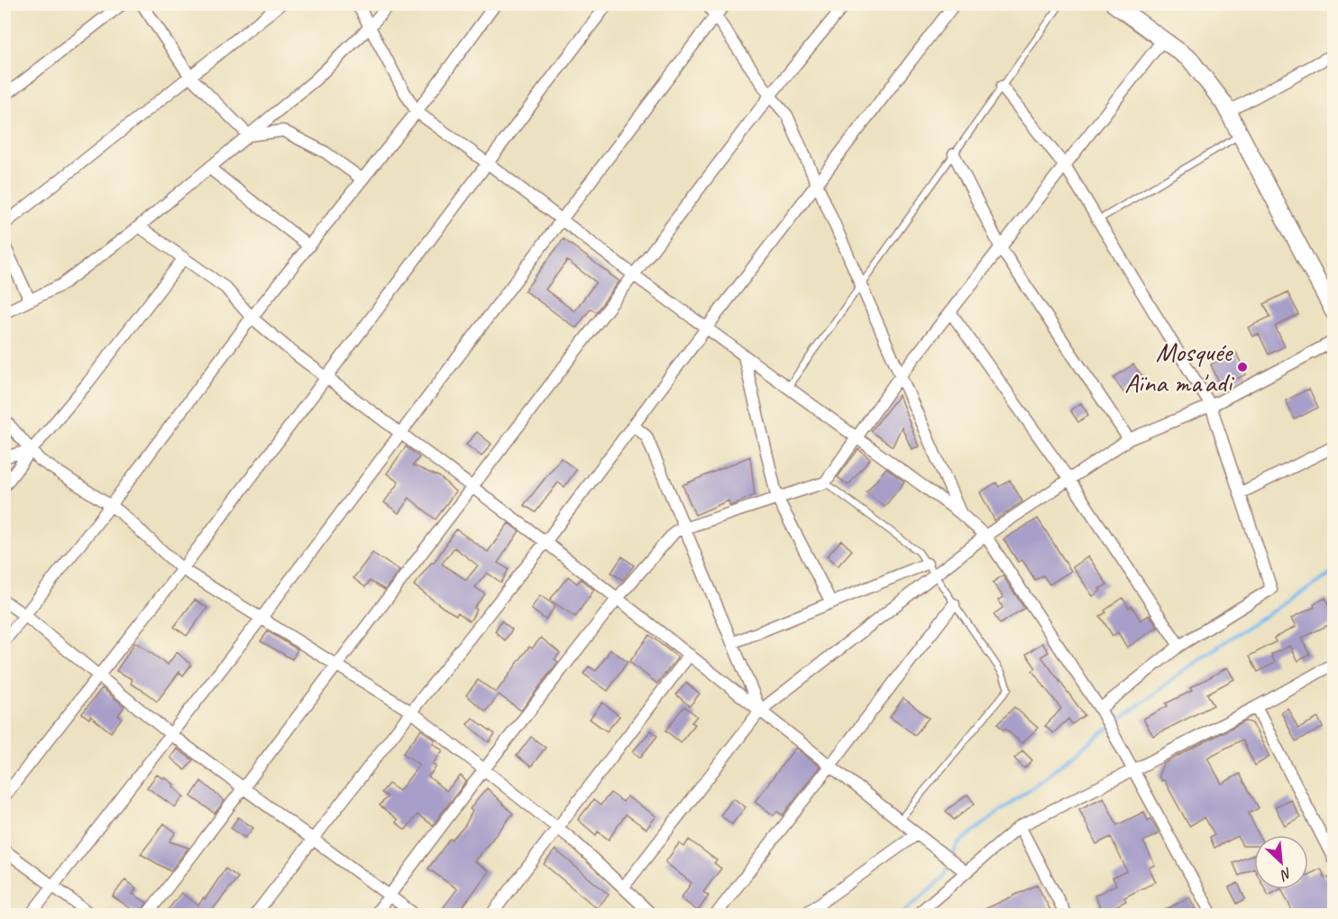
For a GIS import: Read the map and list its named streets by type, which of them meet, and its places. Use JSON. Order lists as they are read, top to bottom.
{
  "places": ["Mosquée Aïna ma'adi"],
  "north": "bottom right"
}
